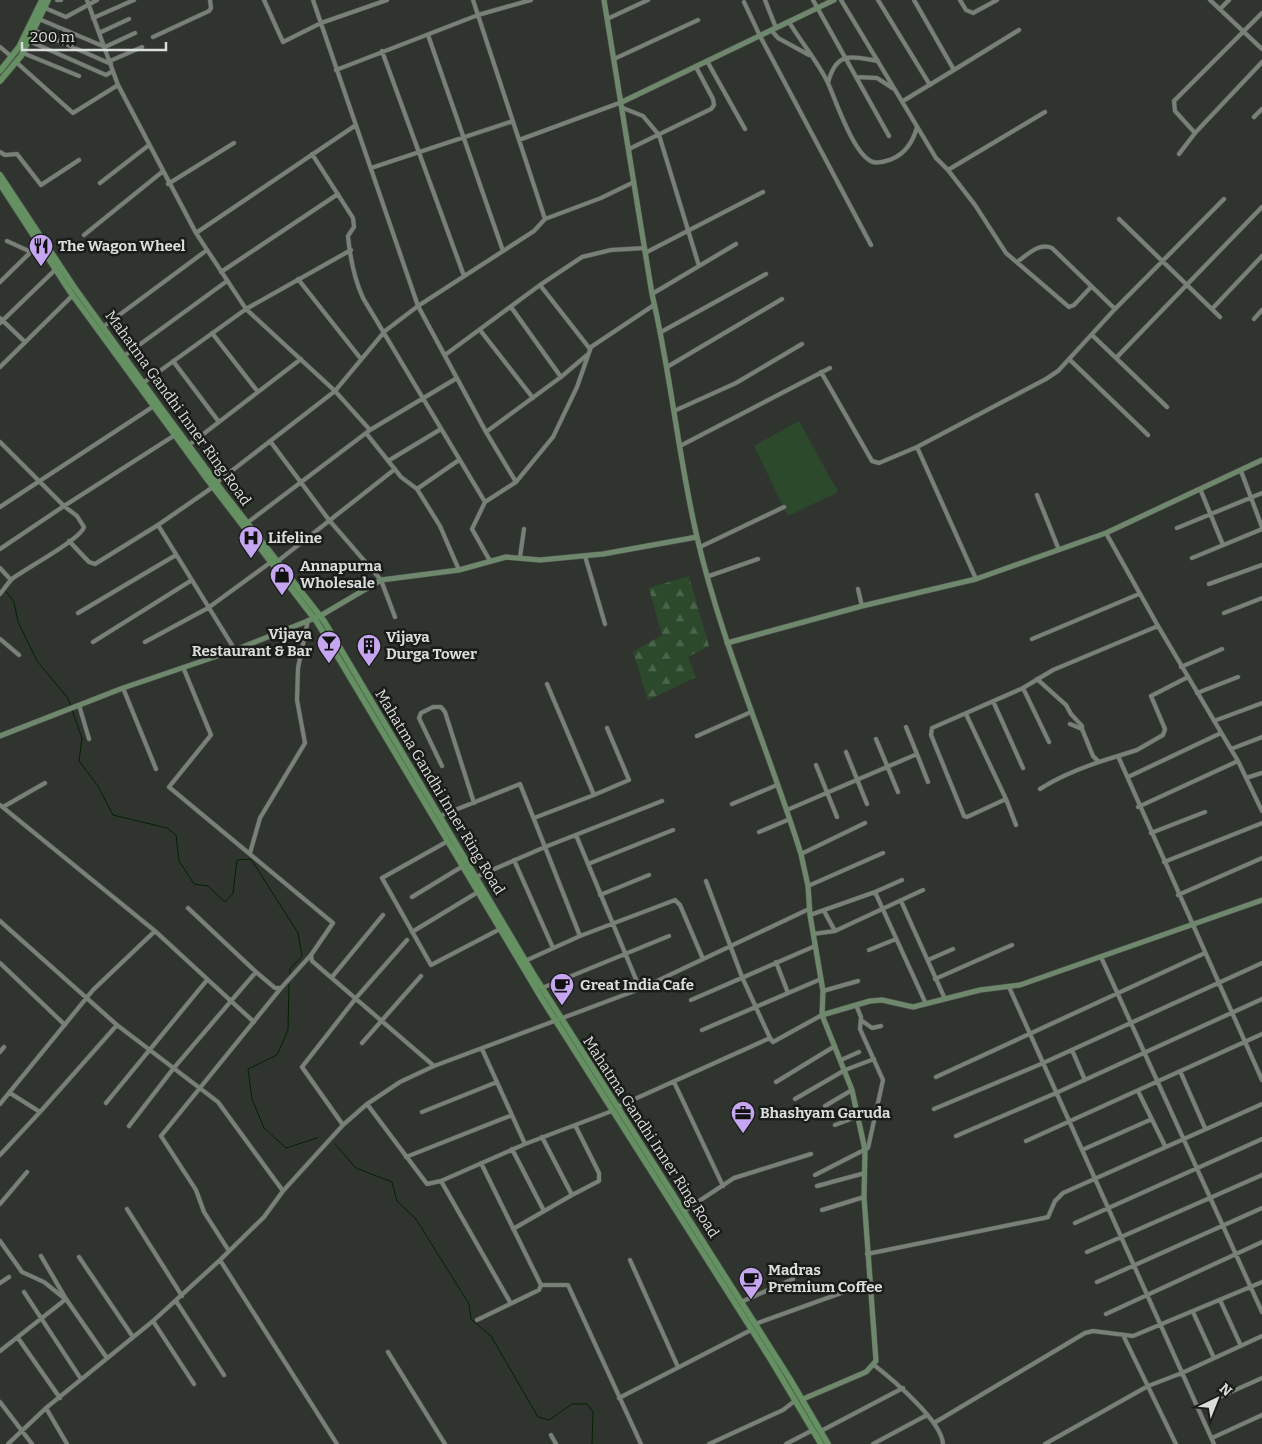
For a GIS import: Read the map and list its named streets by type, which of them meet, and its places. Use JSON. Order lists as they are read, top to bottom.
{
  "streets": {
    "main road": ["Mahatma Gandhi Inner Ring Road"]
  },
  "places": {
    "restaurant": ["The Wagon Wheel"],
    "hospital": ["Lifeline"],
    "shop": ["Annapurna Wholesale"],
    "bar": ["Vijaya Restaurant & Bar"],
    "building": ["Vijaya Durga Tower"],
    "cafe": ["Great India Cafe", "Madras Premium Coffee"],
    "office": ["Bhashyam Garuda"]
  },
  "scale_bar": "200 m",
  "north": "top right"
}
